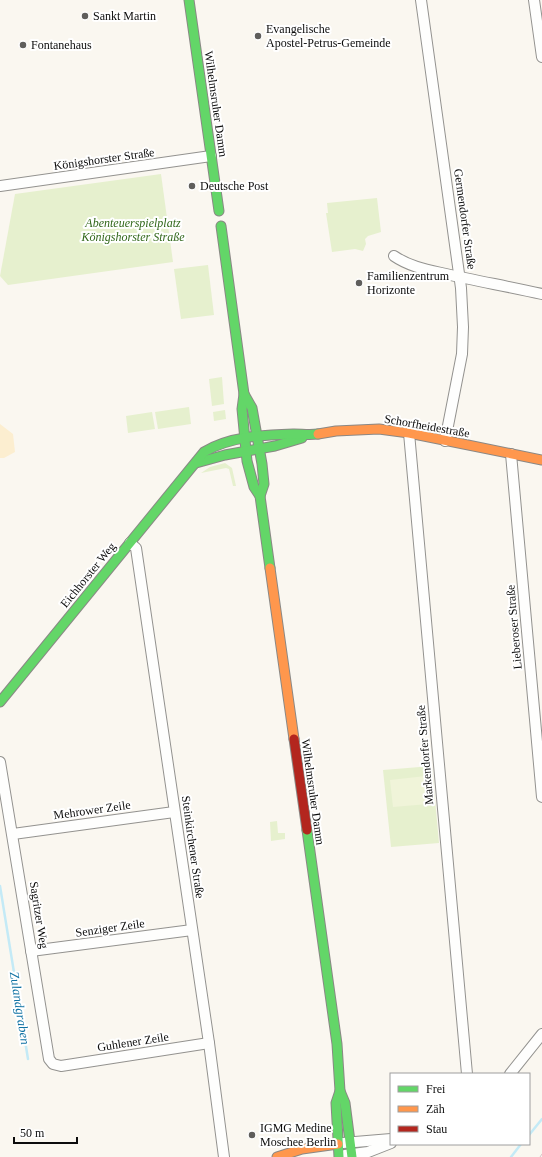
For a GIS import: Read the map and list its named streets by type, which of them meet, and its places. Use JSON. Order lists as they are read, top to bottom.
{
  "streets": {
    "main road": ["Wilhelmsruher Damm", "Schorfheidestraße", "Eichhorster Weg"],
    "street": [
      "Königshorster Straße",
      "Germendorfer Straße",
      "Lieberoser Straße",
      "Markendorfer Straße",
      "Mehrower Zeile",
      "Steinkirchener Straße",
      "Sagritzer Weg",
      "Senziger Zeile",
      "Guhlener Zeile"
    ]
  },
  "crossings": [
    ["Wilhelmsruher Damm", "Königshorster Straße"],
    ["Wilhelmsruher Damm", "Schorfheidestraße"],
    ["Wilhelmsruher Damm", "Eichhorster Weg"],
    ["Germendorfer Straße", "Schorfheidestraße"],
    ["Schorfheidestraße", "Eichhorster Weg"],
    ["Schorfheidestraße", "Lieberoser Straße"],
    ["Schorfheidestraße", "Markendorfer Straße"],
    ["Eichhorster Weg", "Steinkirchener Straße"],
    ["Mehrower Zeile", "Steinkirchener Straße"],
    ["Mehrower Zeile", "Sagritzer Weg"],
    ["Steinkirchener Straße", "Senziger Zeile"],
    ["Steinkirchener Straße", "Guhlener Zeile"],
    ["Sagritzer Weg", "Senziger Zeile"],
    ["Sagritzer Weg", "Guhlener Zeile"]
  ],
  "water": ["Zulandgraben"],
  "parks": ["Abenteuerspielplatz Königshorster Straße"],
  "places": [
    "Sankt Martin",
    "Evangelische Apostel-Petrus-Gemeinde",
    "Fontanehaus",
    "Deutsche Post",
    "Familienzentrum Horizonte",
    "IGMG Medine Moschee Berlin"
  ],
  "legend": ["Frei", "Zäh", "Stau"],
  "scale_bar": "50 m"
}
